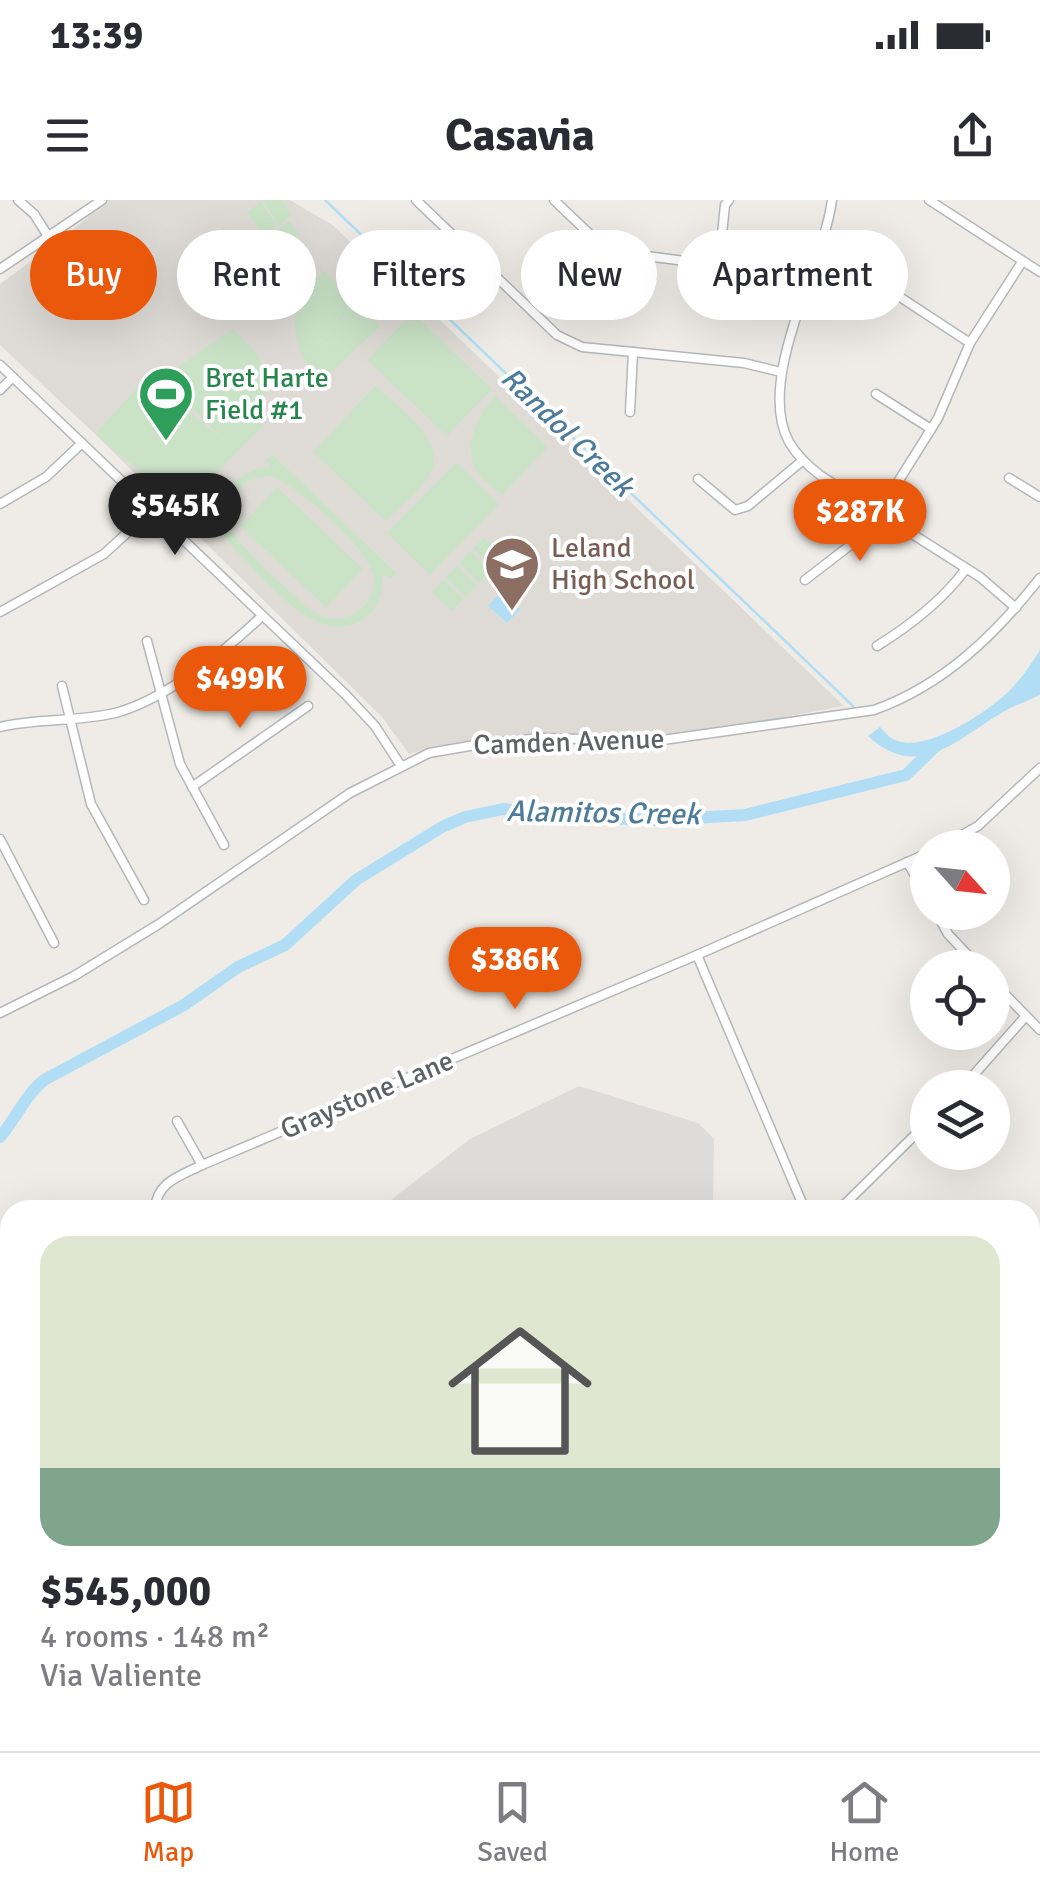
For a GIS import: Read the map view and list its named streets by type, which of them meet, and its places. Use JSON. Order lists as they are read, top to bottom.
{
  "streets": {
    "street": ["Camden Avenue", "Graystone Lane"]
  },
  "water": ["Randol Creek", "Alamitos Creek"],
  "places": {
    "sports": ["Bret Harte Field #1"],
    "school or university": ["Leland High School"]
  },
  "north": "bottom right",
  "page": {
    "status": "13:39",
    "header": "Casavia",
    "chip": [
      "Buy",
      "Rent",
      "Filters",
      "New",
      "Apartment"
    ],
    "price": [
      "$545K",
      "$287K",
      "$499K",
      "$386K"
    ],
    "list": [
      {
        "name": "$545,000",
        "note": "4 rooms · 148 m² · Via Valiente"
      }
    ],
    "tabs": ["Map", "Saved", "Home"]
  }
}
